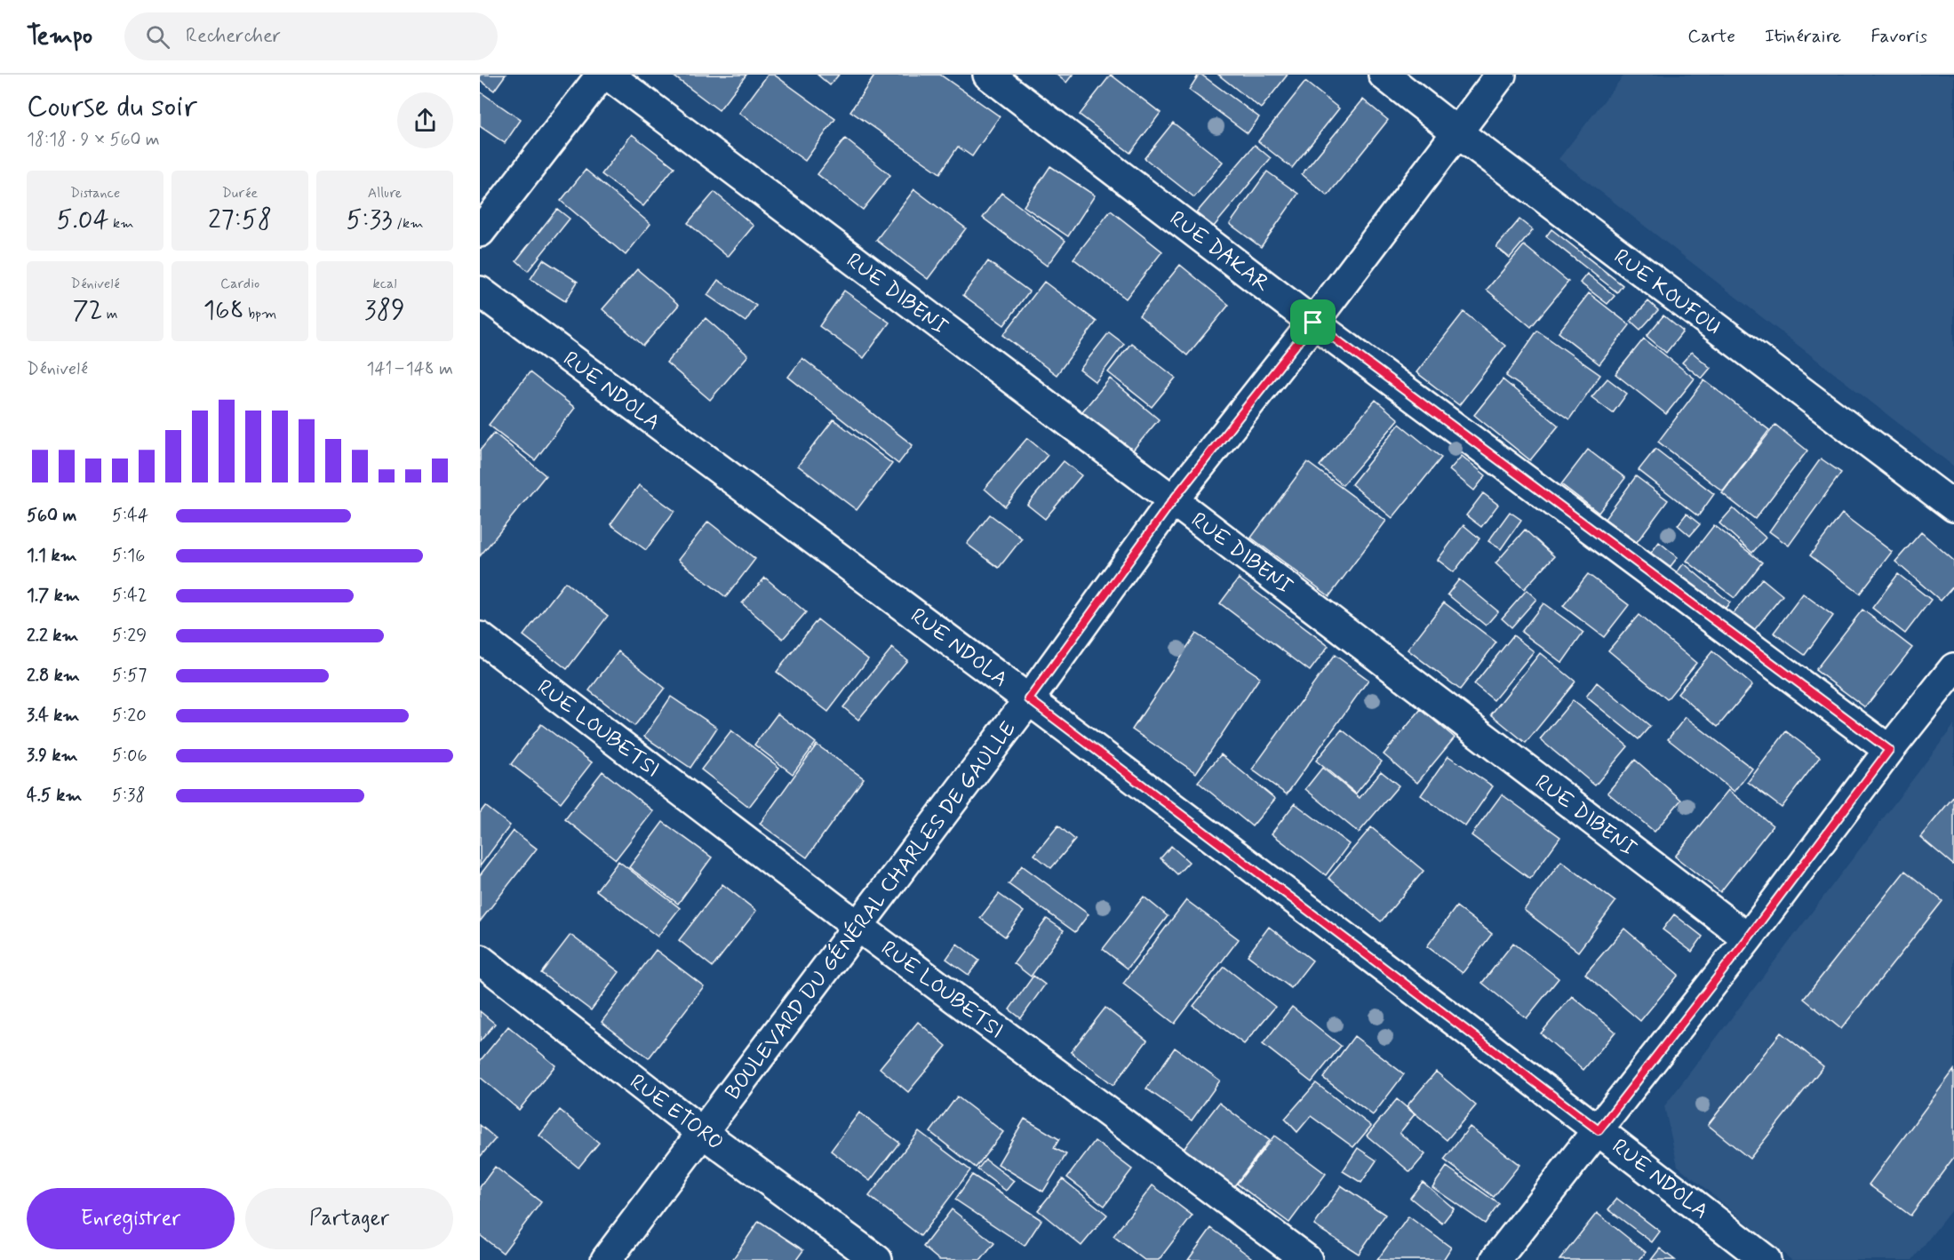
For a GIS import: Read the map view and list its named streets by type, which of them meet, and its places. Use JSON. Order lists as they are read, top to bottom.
{
  "streets": {
    "street": [
      "RUE DAKAR",
      "RUE KOUFOU",
      "RUE DIBENI",
      "RUE NDOLA",
      "RUE LOUBETSI",
      "BOULEVARD DU GÉNÉRAL CHARLES DE GAULLE",
      "RUE ETORO"
    ]
  },
  "crossings": [
    ["RUE DAKAR", "BOULEVARD DU GÉNÉRAL CHARLES DE GAULLE"],
    ["RUE KOUFOU", "BOULEVARD DU GÉNÉRAL CHARLES DE GAULLE"],
    ["RUE DIBENI", "BOULEVARD DU GÉNÉRAL CHARLES DE GAULLE"],
    ["RUE NDOLA", "BOULEVARD DU GÉNÉRAL CHARLES DE GAULLE"],
    ["RUE LOUBETSI", "BOULEVARD DU GÉNÉRAL CHARLES DE GAULLE"],
    ["BOULEVARD DU GÉNÉRAL CHARLES DE GAULLE", "RUE ETORO"]
  ],
  "page": {
    "header": "Tempo",
    "search": "Rechercher",
    "nav": ["Carte", "Itinéraire", "Favoris"],
    "heading": ["Course du soir", "18:18 · 9 × 560 m"],
    "stats": [
      ["Distance", "5.04 km"],
      ["Durée", "27:58"],
      ["Allure", "5:33 /km"],
      ["Dénivelé", "72 m"],
      ["Cardio", "168 bpm"],
      ["kcal", "389"]
    ],
    "chart": ["Dénivelé", "141–148 m"],
    "list": [
      {
        "name": "560 m",
        "note": "5:44"
      },
      {
        "name": "1.1 km",
        "note": "5:16"
      },
      {
        "name": "1.7 km",
        "note": "5:42"
      },
      {
        "name": "2.2 km",
        "note": "5:29"
      },
      {
        "name": "2.8 km",
        "note": "5:57"
      },
      {
        "name": "3.4 km",
        "note": "5:20"
      },
      {
        "name": "3.9 km",
        "note": "5:06"
      },
      {
        "name": "4.5 km",
        "note": "5:38"
      }
    ],
    "buttons": ["Enregistrer", "Partager"]
  }
}
